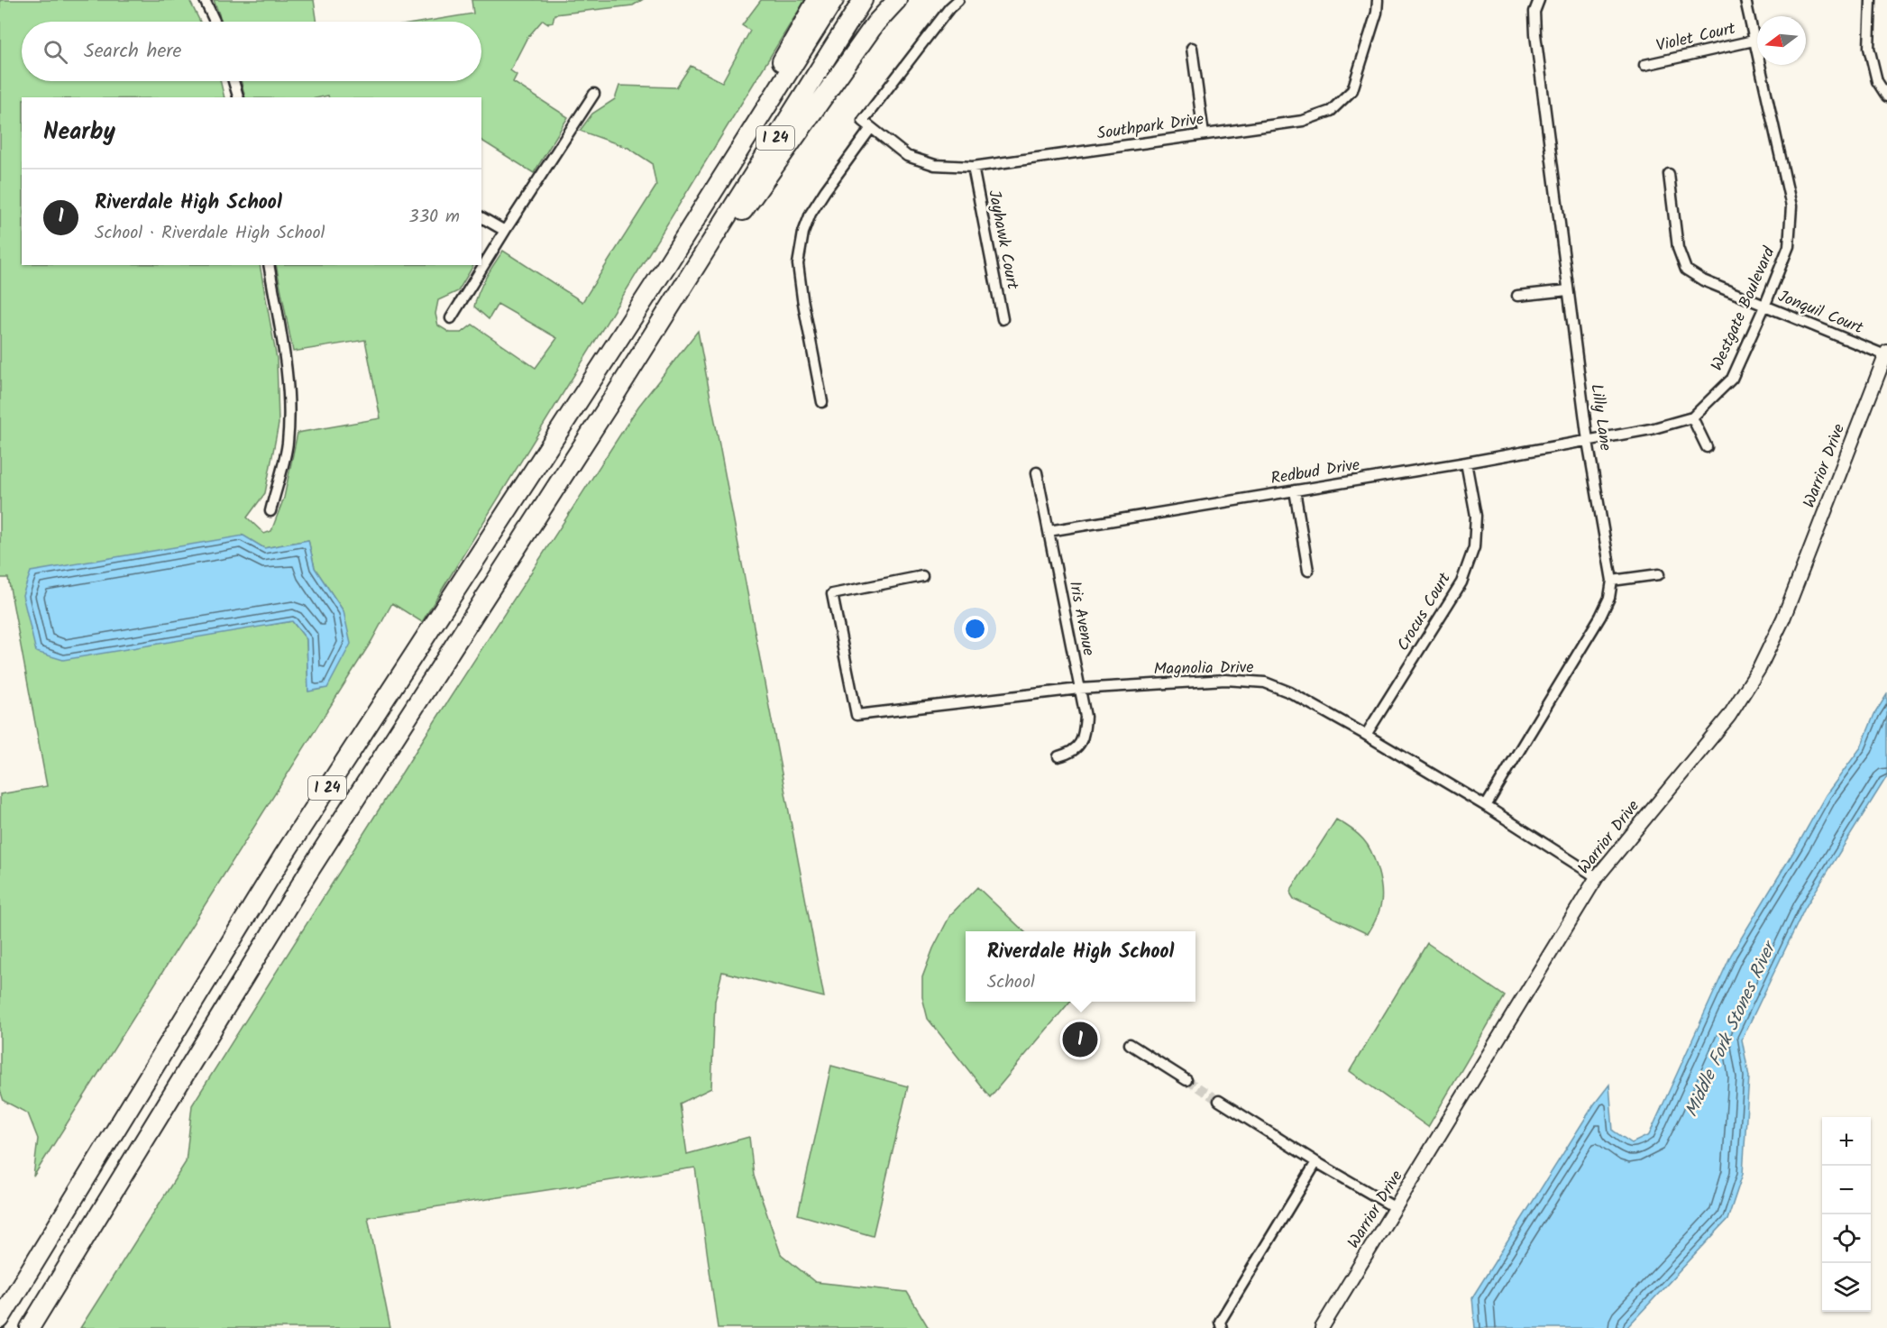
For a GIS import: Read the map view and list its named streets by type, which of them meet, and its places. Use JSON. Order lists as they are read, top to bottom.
{
  "streets": {
    "highway": ["I 24"],
    "street": [
      "Violet Court",
      "Southpark Drive",
      "Jayhawk Court",
      "Westgate Boulevard",
      "Jonquil Court",
      "Lilly Lane",
      "Warrior Drive",
      "Redbud Drive",
      "Crocus Court",
      "Iris Avenue",
      "Magnolia Drive"
    ]
  },
  "crossings": [
    ["Violet Court", "Westgate Boulevard"],
    ["Southpark Drive", "Jayhawk Court"],
    ["Westgate Boulevard", "Jonquil Court"],
    ["Westgate Boulevard", "Lilly Lane"],
    ["Westgate Boulevard", "Redbud Drive"],
    ["Jonquil Court", "Warrior Drive"],
    ["Lilly Lane", "Redbud Drive"],
    ["Lilly Lane", "Magnolia Drive"],
    ["Warrior Drive", "Magnolia Drive"],
    ["Redbud Drive", "Crocus Court"],
    ["Redbud Drive", "Iris Avenue"],
    ["Crocus Court", "Magnolia Drive"],
    ["Iris Avenue", "Magnolia Drive"]
  ],
  "water": ["Middle Fork Stones River"],
  "north": "left",
  "page": {
    "search": "Search here",
    "heading": "Nearby",
    "list": [
      {
        "mark": "1",
        "name": "Riverdale High School",
        "note": "School · Riverdale High School",
        "value": "330 m"
      }
    ],
    "popup": ["Riverdale High School", "School"],
    "pins": "1",
    "map_buttons": ["+", "−"]
  }
}
